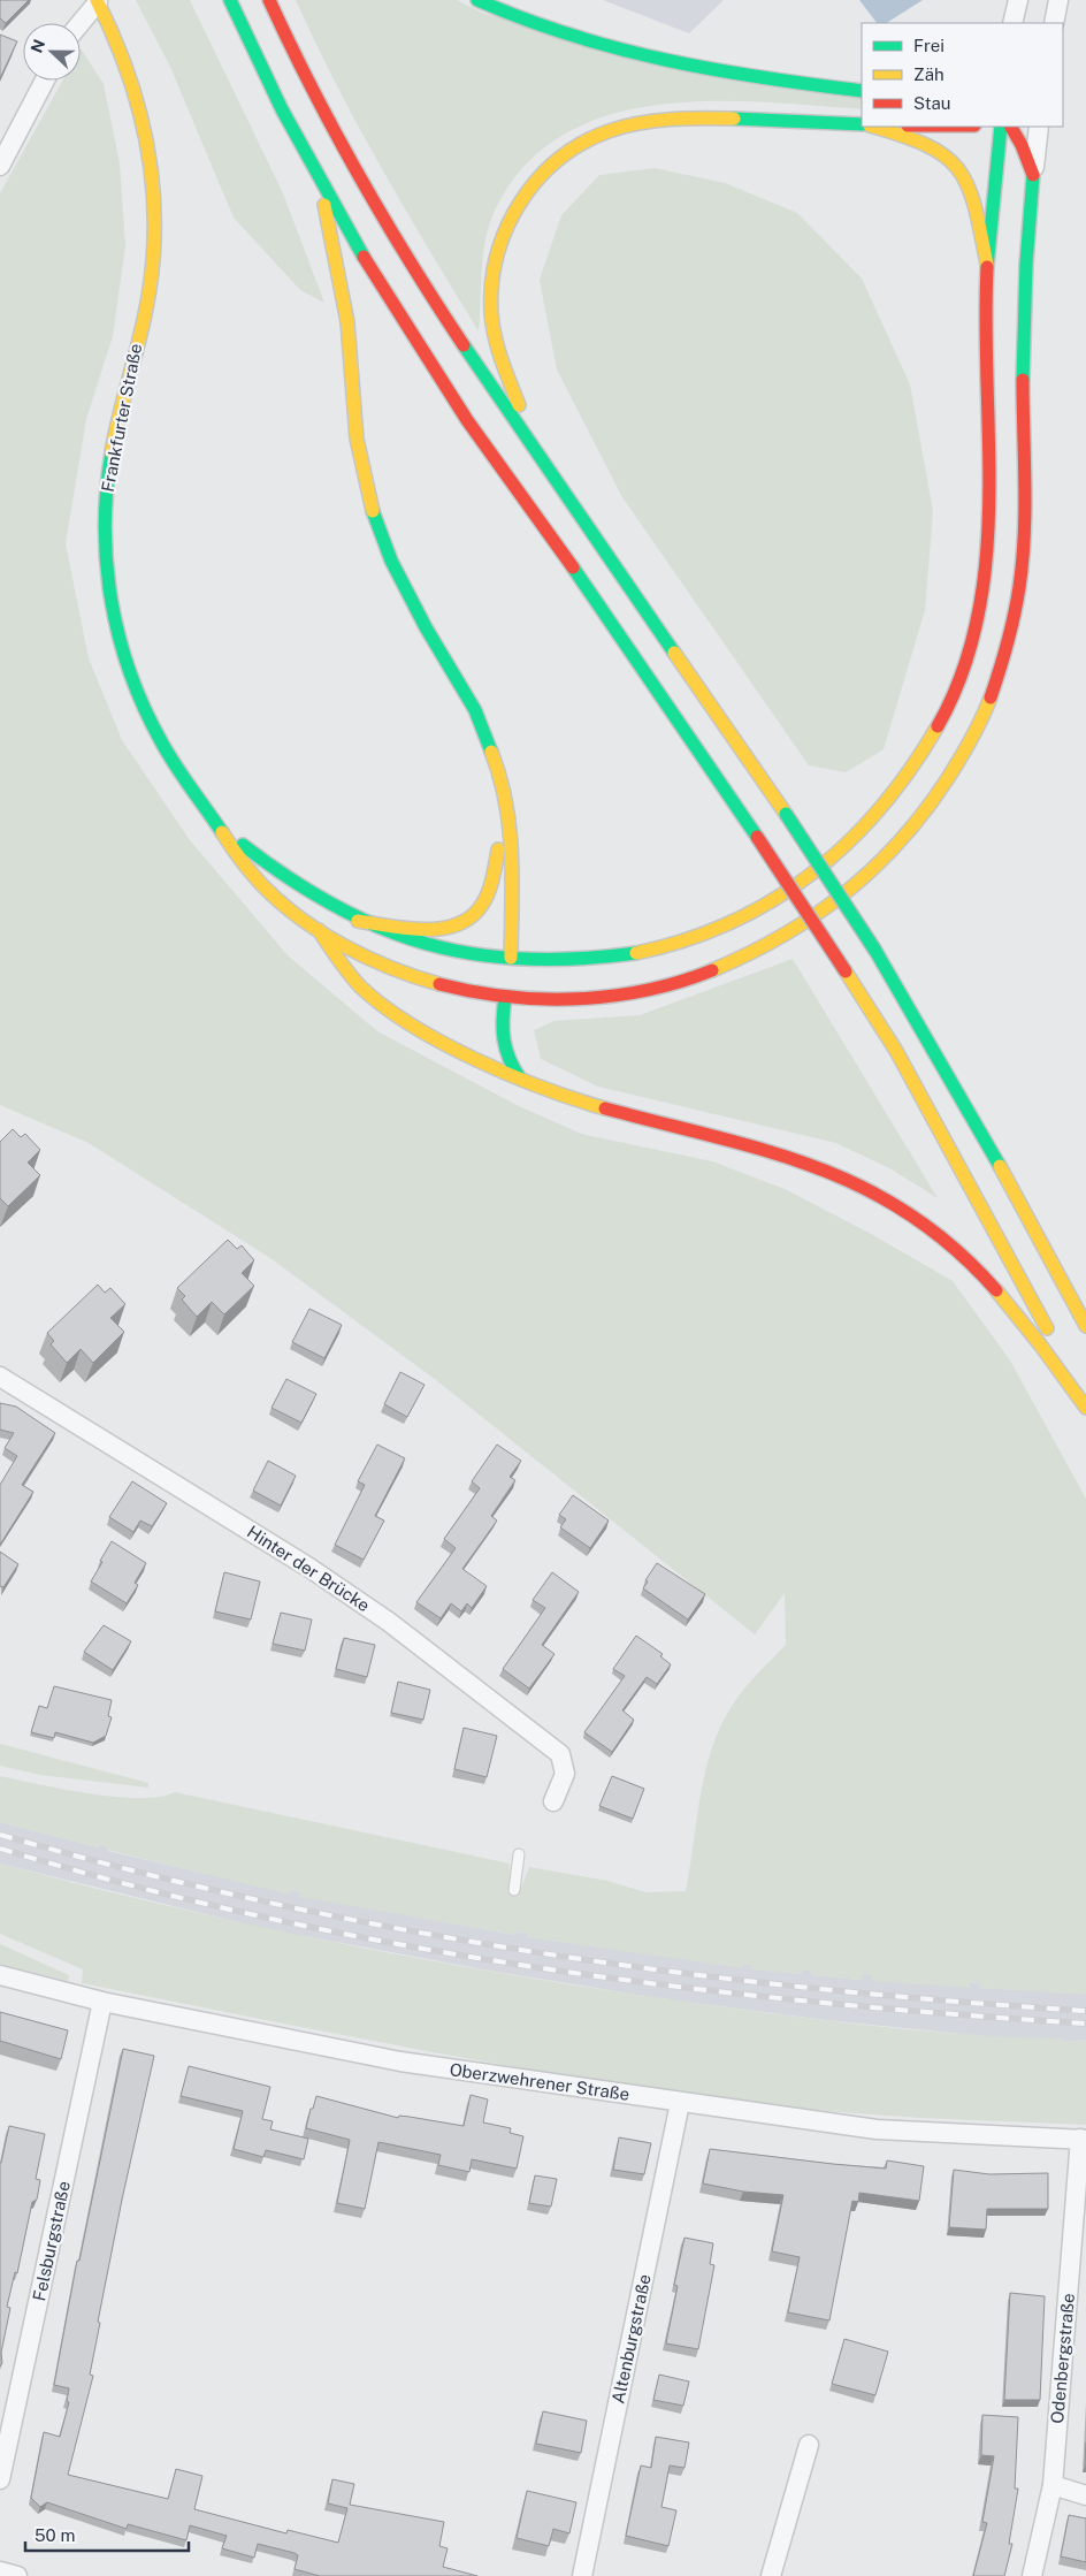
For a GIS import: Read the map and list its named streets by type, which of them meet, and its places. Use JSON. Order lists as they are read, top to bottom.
{
  "streets": {
    "main road": ["Frankfurter Straße"],
    "street": [
      "Hinter der Brücke",
      "Oberzwehrener Straße",
      "Felsburgstraße",
      "Altenburgstraße",
      "Odenbergstraße"
    ]
  },
  "crossings": [
    ["Oberzwehrener Straße", "Felsburgstraße"],
    ["Oberzwehrener Straße", "Altenburgstraße"],
    ["Oberzwehrener Straße", "Odenbergstraße"]
  ],
  "legend": ["Frei", "Zäh", "Stau"],
  "scale_bar": "50 m",
  "north": "left"
}
